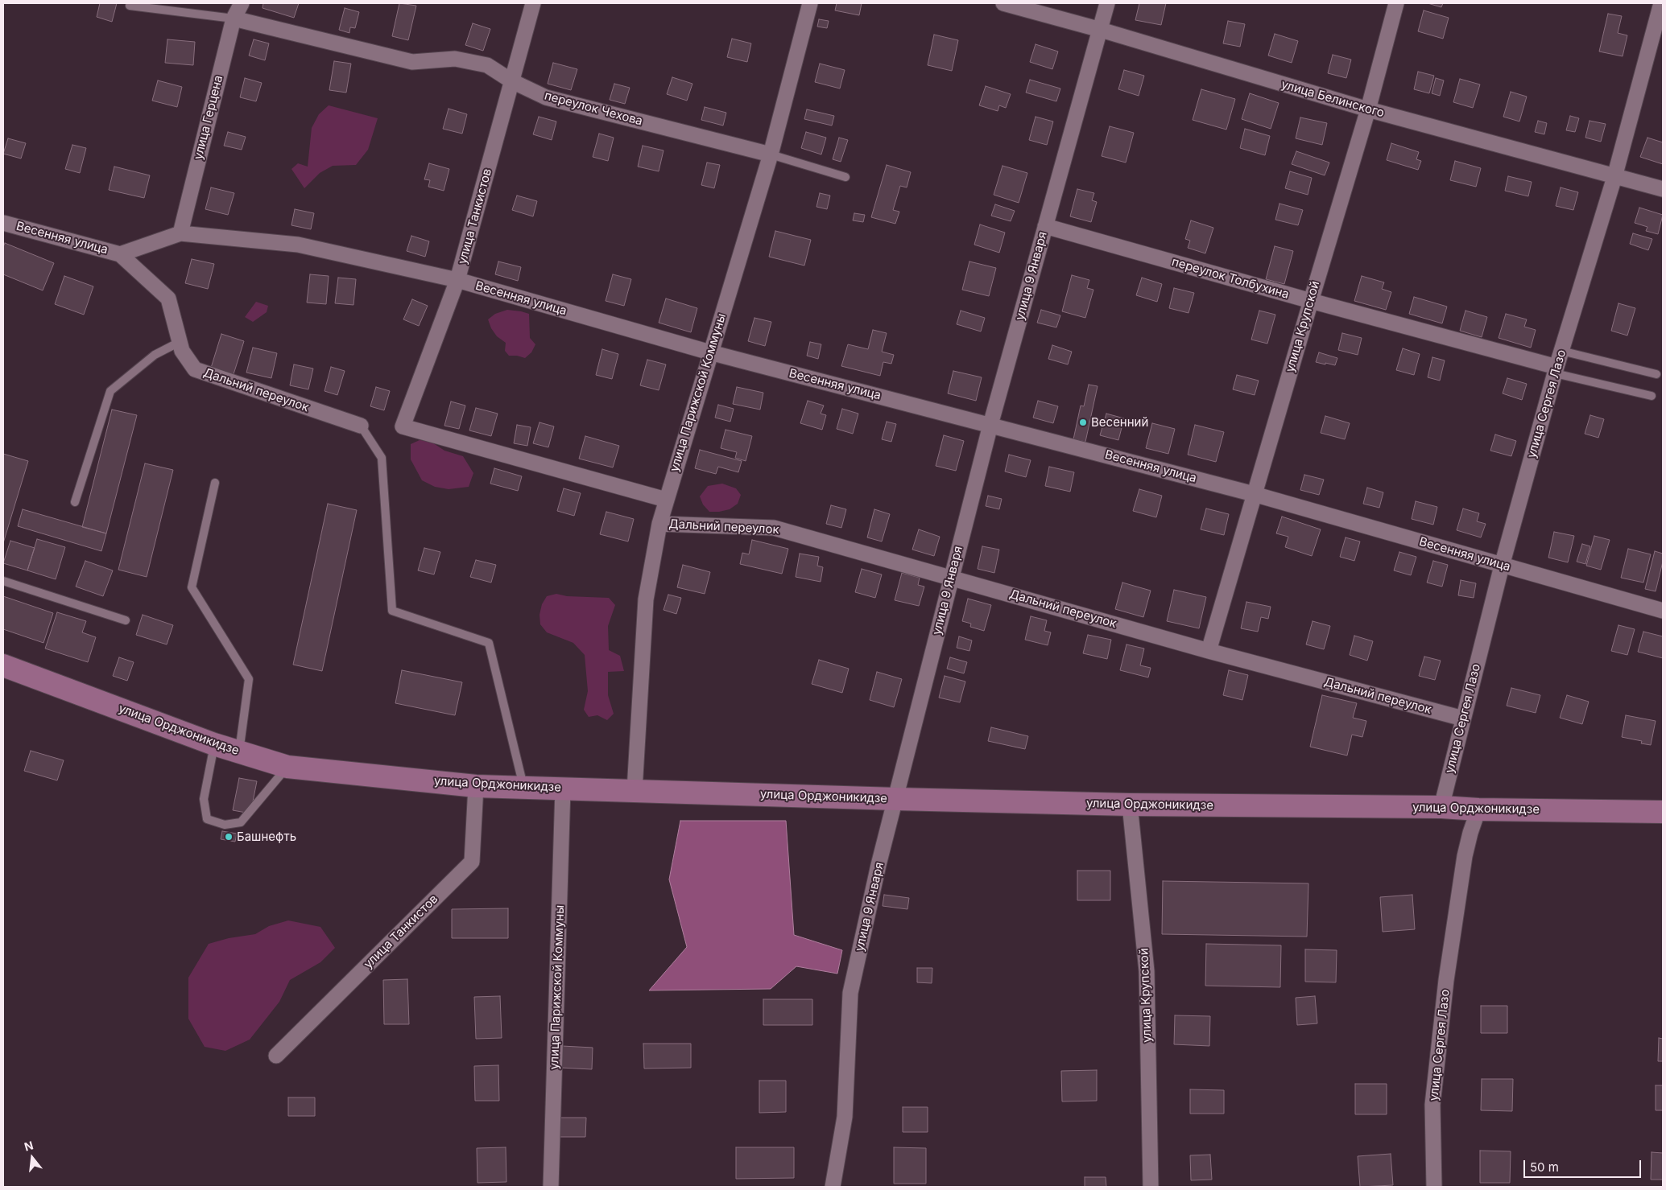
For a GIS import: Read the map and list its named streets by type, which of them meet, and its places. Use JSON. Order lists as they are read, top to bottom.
{
  "streets": {
    "main road": ["улица Орджоникидзе"],
    "street": [
      "улица Белинского",
      "переулок Чехова",
      "улица Герцена",
      "улица Танкистов",
      "Весенняя улица",
      "улица 9 Января",
      "переулок Толбухина",
      "улица Крупской",
      "Дальний переулок",
      "улица Парижской Коммуны",
      "улица Сергея Лазо"
    ]
  },
  "crossings": [
    ["улица Белинского", "улица 9 Января"],
    ["улица Белинского", "улица Крупской"],
    ["улица Белинского", "улица Сергея Лазо"],
    ["переулок Чехова", "улица Герцена"],
    ["переулок Чехова", "улица Танкистов"],
    ["переулок Чехова", "улица Парижской Коммуны"],
    ["улица Герцена", "Весенняя улица"],
    ["улица Танкистов", "Весенняя улица"],
    ["улица Танкистов", "Дальний переулок"],
    ["улица Танкистов", "улица Орджоникидзе"],
    ["Весенняя улица", "улица 9 Января"],
    ["Весенняя улица", "улица Крупской"],
    ["Весенняя улица", "Дальний переулок"],
    ["Весенняя улица", "улица Парижской Коммуны"],
    ["Весенняя улица", "улица Сергея Лазо"],
    ["улица 9 Января", "переулок Толбухина"],
    ["улица 9 Января", "Дальний переулок"],
    ["улица 9 Января", "улица Орджоникидзе"],
    ["переулок Толбухина", "улица Крупской"],
    ["переулок Толбухина", "улица Сергея Лазо"],
    ["улица Крупской", "Дальний переулок"],
    ["улица Крупской", "улица Орджоникидзе"],
    ["Дальний переулок", "улица Парижской Коммуны"],
    ["Дальний переулок", "улица Сергея Лазо"],
    ["улица Парижской Коммуны", "улица Орджоникидзе"],
    ["улица Сергея Лазо", "улица Орджоникидзе"]
  ],
  "places": ["Весенний", "Башнефть"],
  "scale_bar": "50 m",
  "north": "top"
}
